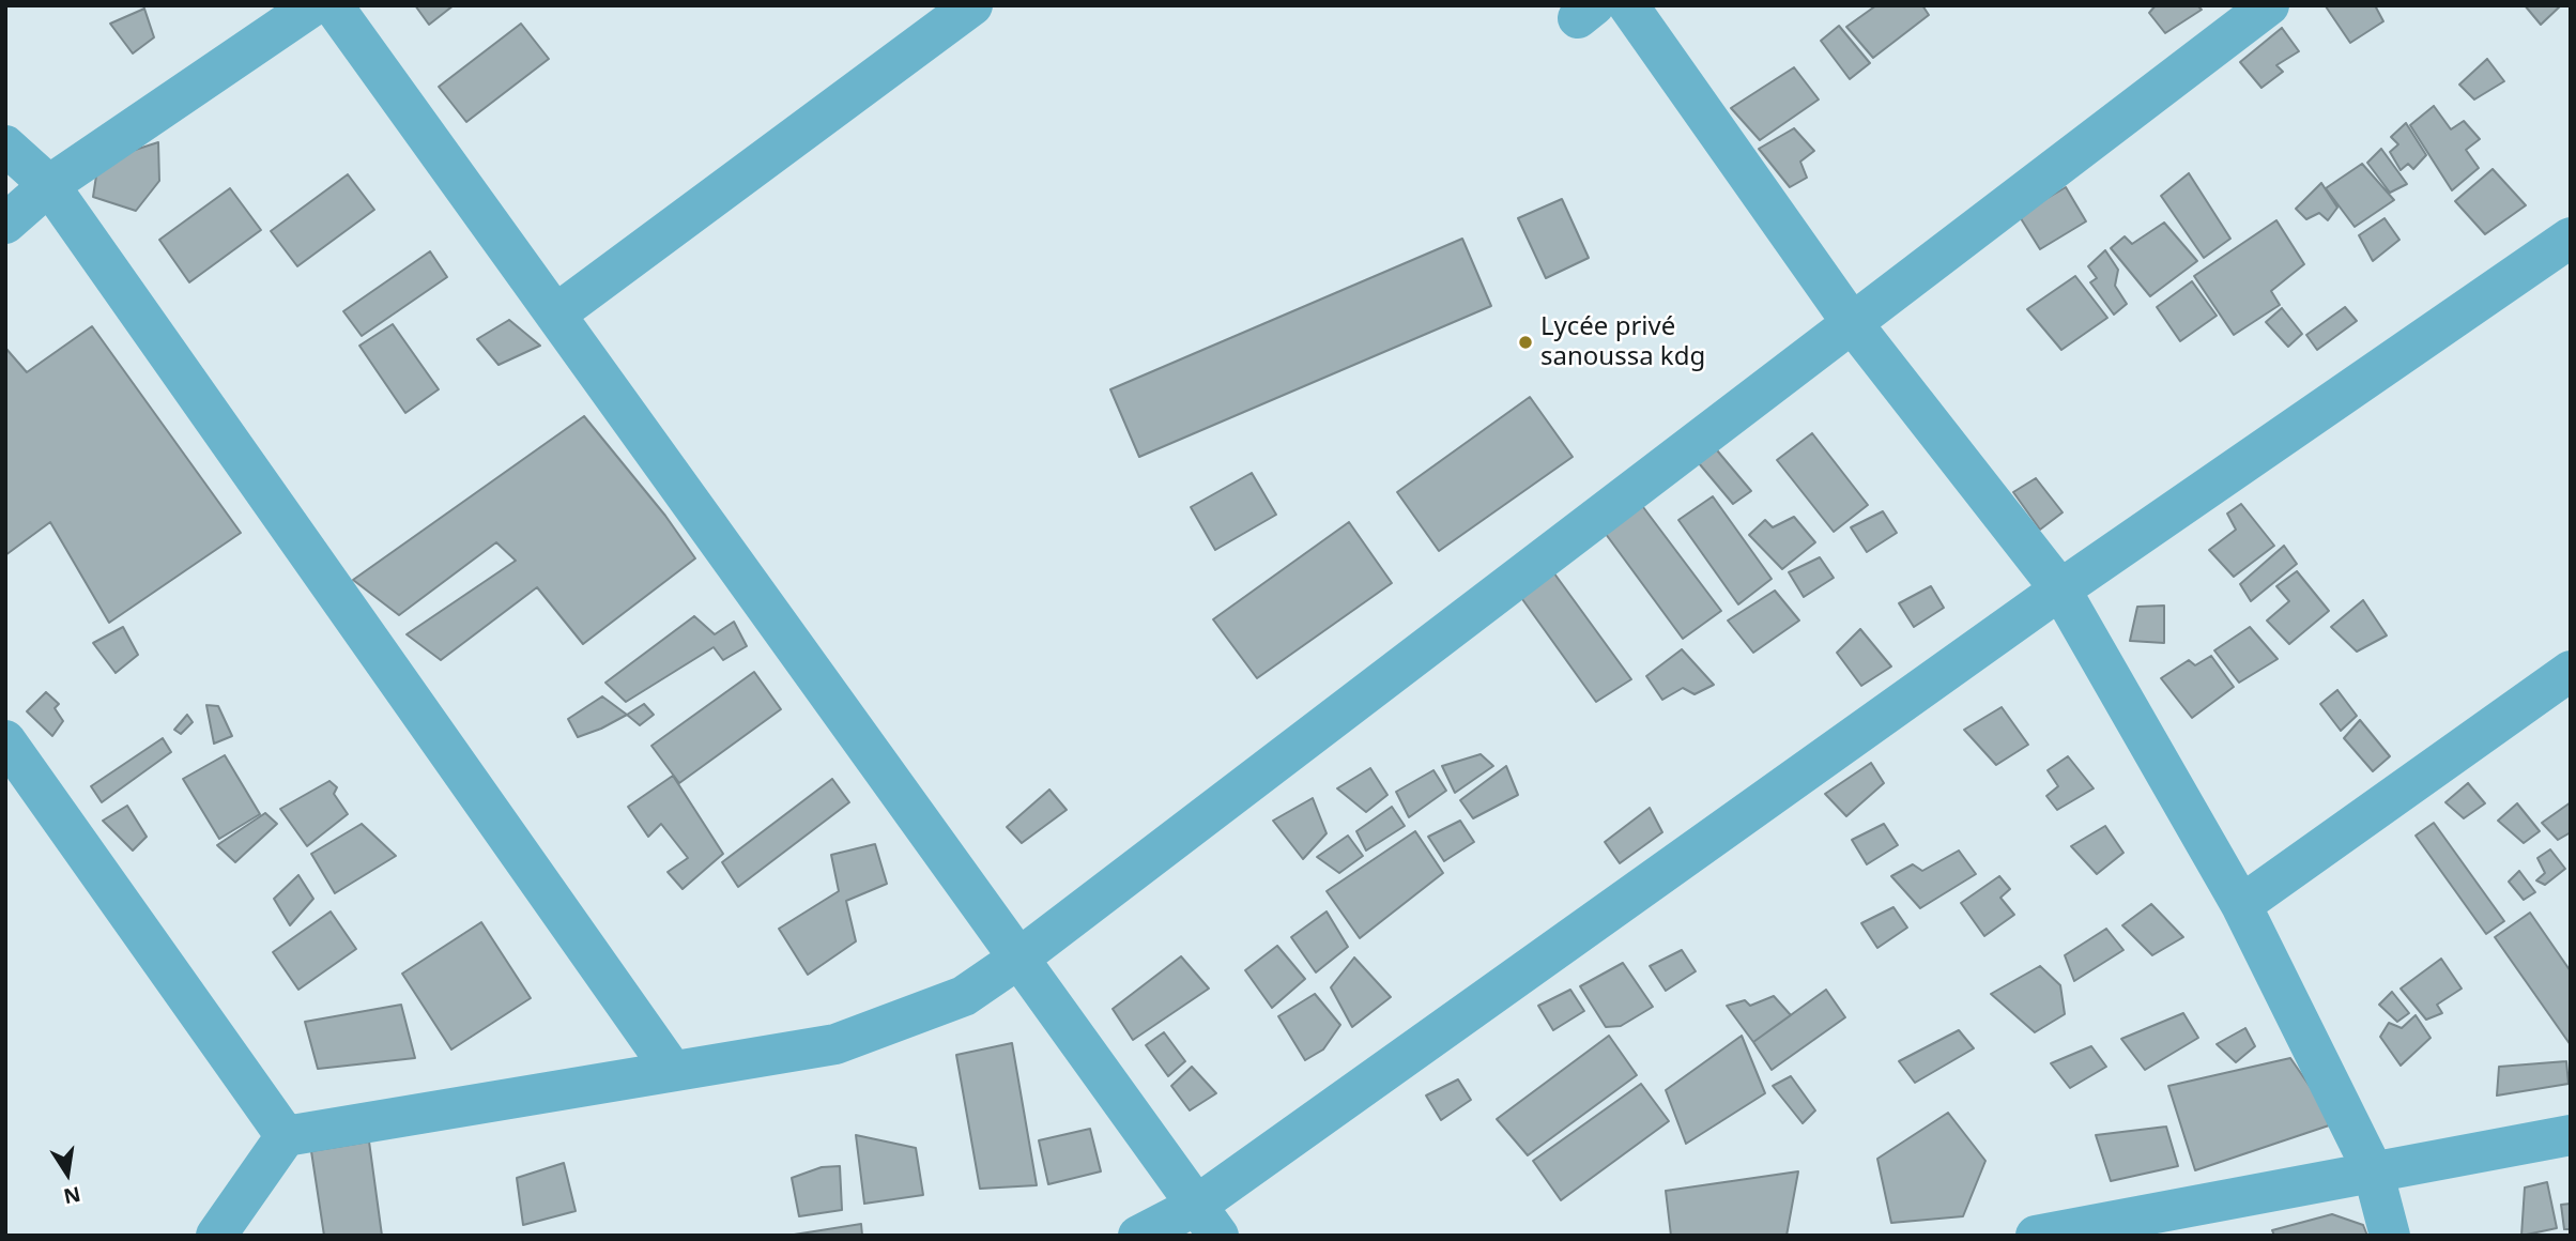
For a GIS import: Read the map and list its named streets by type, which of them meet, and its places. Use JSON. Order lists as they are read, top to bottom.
{
  "places": ["Lycée privé sanoussa kdg"],
  "north": "bottom"
}
